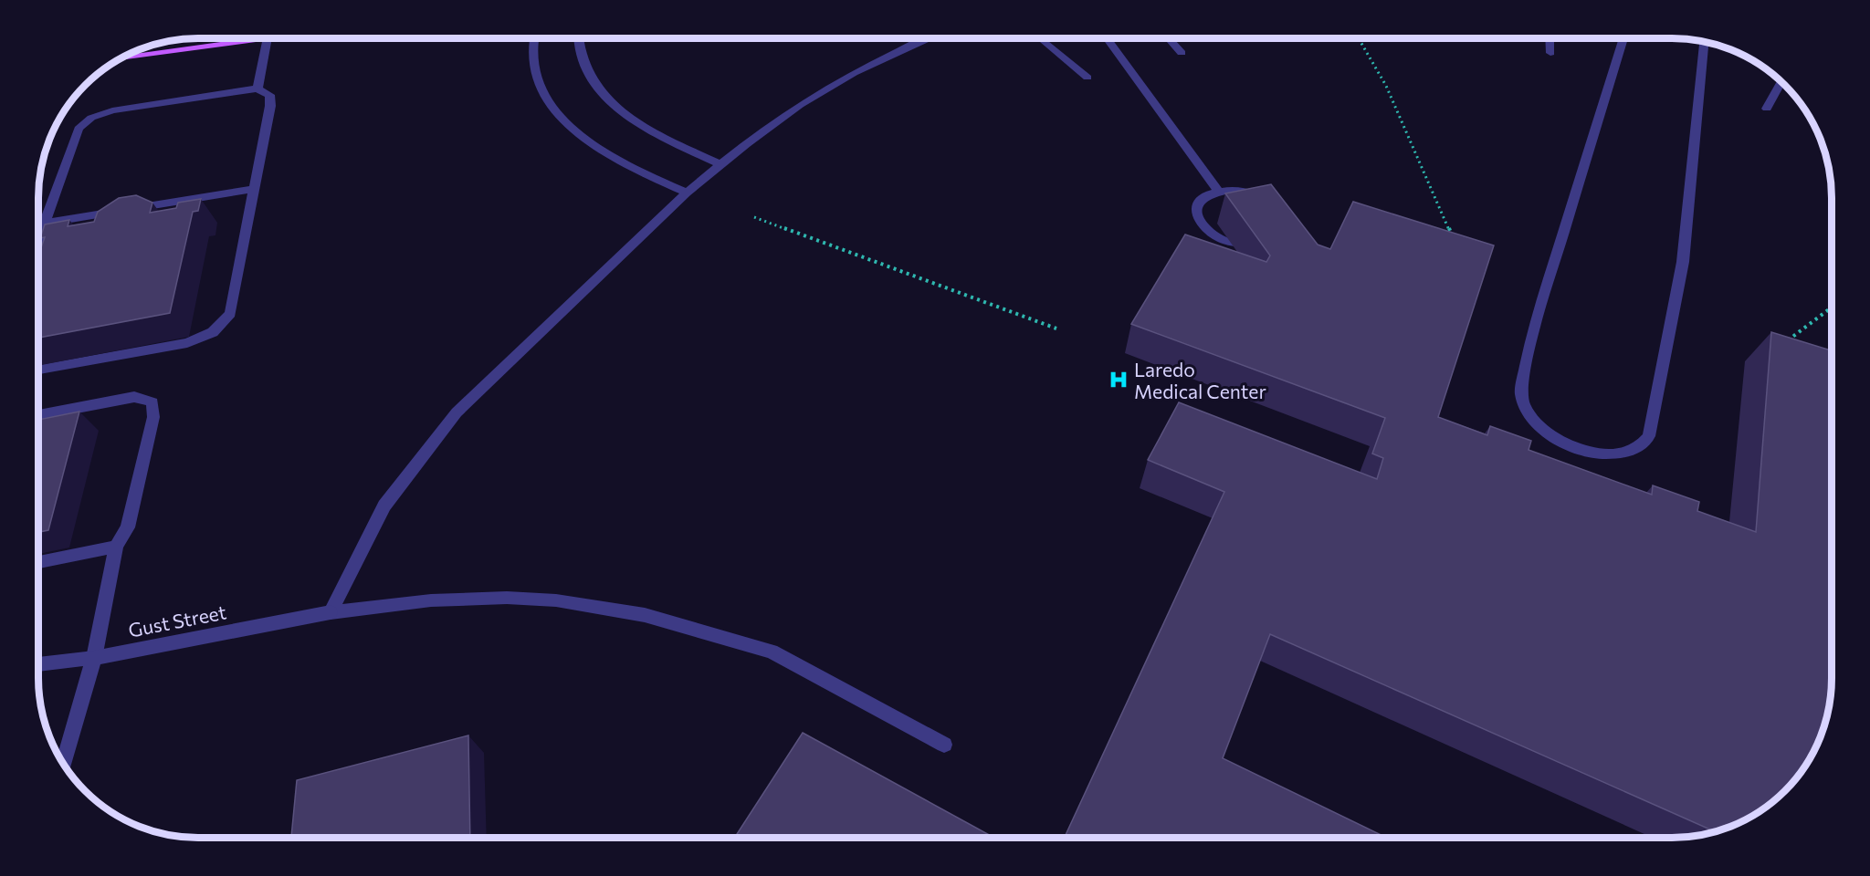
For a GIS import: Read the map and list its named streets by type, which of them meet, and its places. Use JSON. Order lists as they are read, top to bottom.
{
  "streets": {
    "street": ["Gust Street"]
  },
  "places": {
    "hospital": ["Laredo Medical Center"]
  }
}
